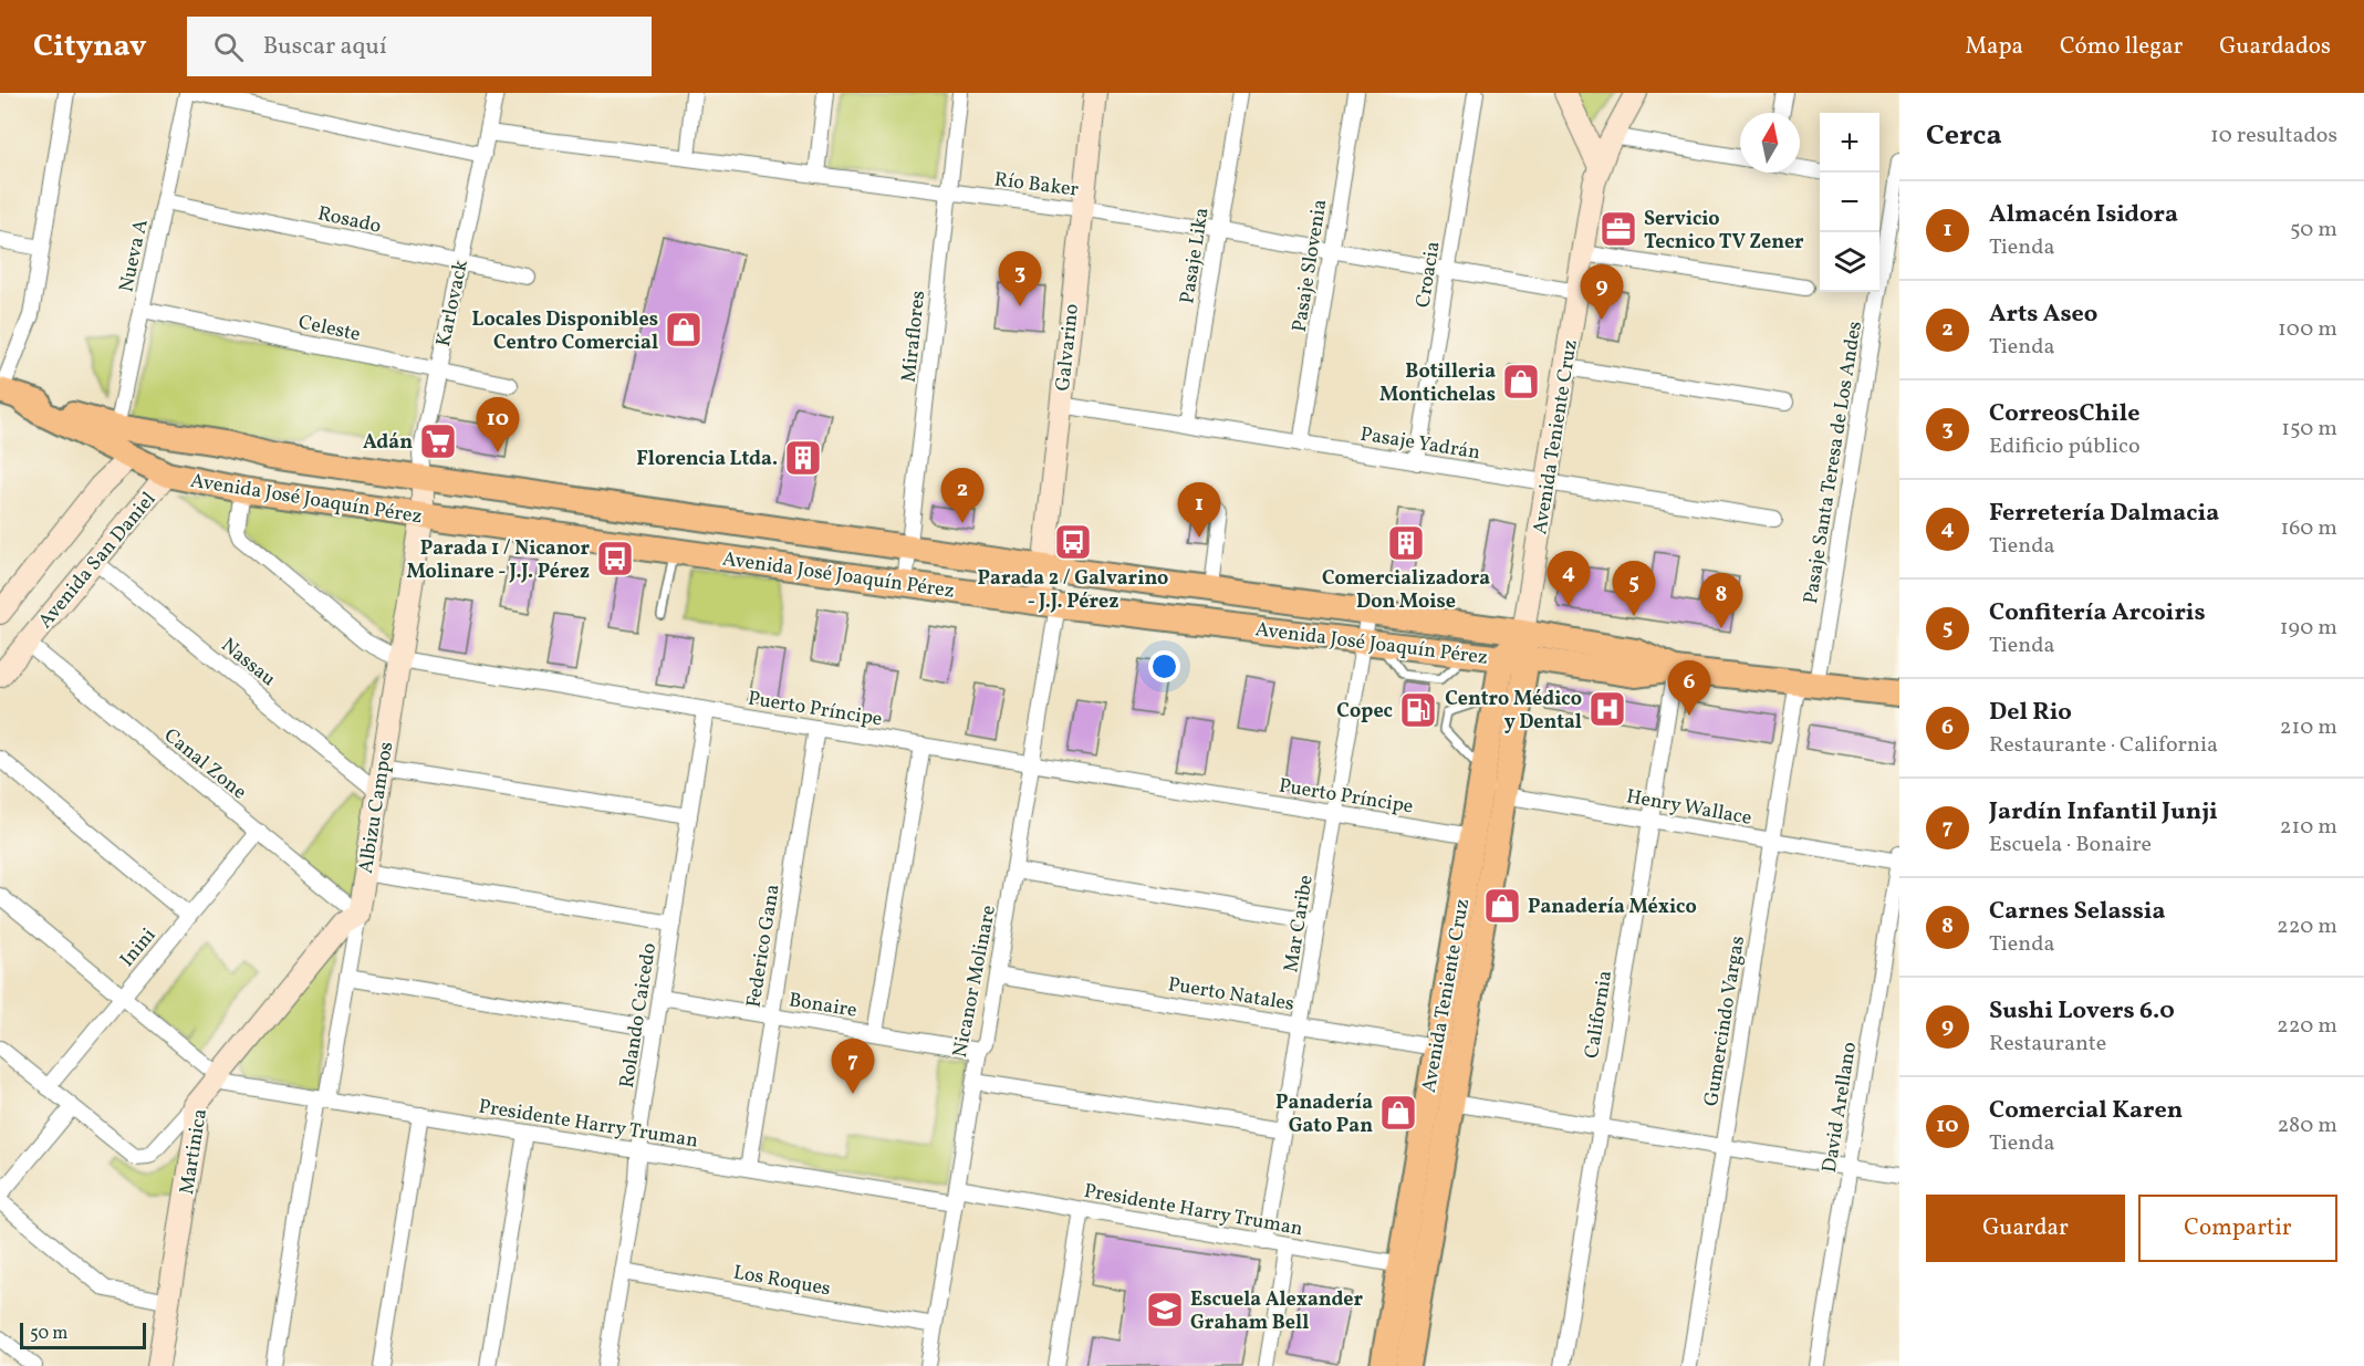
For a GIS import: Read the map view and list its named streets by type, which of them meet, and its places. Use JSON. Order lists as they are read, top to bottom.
{
  "streets": {
    "main road": ["Avenida Teniente Cruz", "Avenida José Joaquín Pérez"],
    "street": [
      "Río Baker",
      "Rosado",
      "Nueva A",
      "Pasaje Lika",
      "Pasaje Slovenia",
      "Croacia",
      "Karlovack",
      "Celeste",
      "Miraflores",
      "Galvarino",
      "Pasaje Yadrán",
      "Pasaje Santa Teresa de Los Andes",
      "Avenida San Daniel",
      "Nassau",
      "Puerto Príncipe",
      "Canal Zone",
      "Henry Wallace",
      "Albizu Campos",
      "Mar Caribe",
      "Federico Gana",
      "Inini",
      "Nicanor Molinare",
      "Puerto Natales",
      "Bonaire",
      "California",
      "Rolando Caicedo",
      "Gumercindo Vargas",
      "David Arellano",
      "Presidente Harry Truman",
      "Martinica",
      "Los Roques"
    ]
  },
  "crossings": [
    ["Río Baker", "Pasaje Lika"],
    ["Río Baker", "Pasaje Slovenia"],
    ["Río Baker", "Croacia"],
    ["Río Baker", "Karlovack"],
    ["Río Baker", "Miraflores"],
    ["Río Baker", "Galvarino"],
    ["Río Baker", "Avenida Teniente Cruz"],
    ["Rosado", "Nueva A"],
    ["Rosado", "Karlovack"],
    ["Nueva A", "Celeste"],
    ["Nueva A", "Avenida José Joaquín Pérez"],
    ["Pasaje Lika", "Pasaje Yadrán"],
    ["Pasaje Slovenia", "Pasaje Yadrán"],
    ["Croacia", "Pasaje Yadrán"],
    ["Karlovack", "Celeste"],
    ["Karlovack", "Avenida José Joaquín Pérez"],
    ["Karlovack", "Albizu Campos"],
    ["Miraflores", "Avenida José Joaquín Pérez"],
    ["Galvarino", "Pasaje Yadrán"],
    ["Galvarino", "Avenida José Joaquín Pérez"],
    ["Galvarino", "Nicanor Molinare"],
    ["Avenida Teniente Cruz", "Pasaje Yadrán"],
    ["Avenida Teniente Cruz", "Avenida José Joaquín Pérez"],
    ["Avenida Teniente Cruz", "Puerto Príncipe"],
    ["Avenida Teniente Cruz", "Henry Wallace"],
    ["Avenida Teniente Cruz", "Puerto Natales"],
    ["Avenida Teniente Cruz", "Presidente Harry Truman"],
    ["Pasaje Santa Teresa de Los Andes", "Avenida José Joaquín Pérez"],
    ["Pasaje Santa Teresa de Los Andes", "Gumercindo Vargas"],
    ["Avenida José Joaquín Pérez", "Avenida San Daniel"],
    ["Avenida José Joaquín Pérez", "Puerto Príncipe"],
    ["Avenida José Joaquín Pérez", "Albizu Campos"],
    ["Avenida José Joaquín Pérez", "Mar Caribe"],
    ["Avenida José Joaquín Pérez", "Nicanor Molinare"],
    ["Avenida José Joaquín Pérez", "California"],
    ["Avenida José Joaquín Pérez", "Gumercindo Vargas"],
    ["Avenida San Daniel", "Nassau"],
    ["Avenida San Daniel", "Canal Zone"],
    ["Nassau", "Albizu Campos"],
    ["Puerto Príncipe", "Albizu Campos"],
    ["Puerto Príncipe", "Mar Caribe"],
    ["Puerto Príncipe", "Federico Gana"],
    ["Puerto Príncipe", "Nicanor Molinare"],
    ["Puerto Príncipe", "Rolando Caicedo"],
    ["Canal Zone", "Albizu Campos"],
    ["Canal Zone", "Inini"],
    ["Canal Zone", "Martinica"],
    ["Henry Wallace", "California"],
    ["Henry Wallace", "Gumercindo Vargas"],
    ["Henry Wallace", "David Arellano"],
    ["Albizu Campos", "Presidente Harry Truman"],
    ["Albizu Campos", "Martinica"],
    ["Mar Caribe", "Puerto Natales"],
    ["Mar Caribe", "Presidente Harry Truman"],
    ["Federico Gana", "Bonaire"],
    ["Federico Gana", "Presidente Harry Truman"],
    ["Nicanor Molinare", "Puerto Natales"],
    ["Nicanor Molinare", "Bonaire"],
    ["Nicanor Molinare", "Presidente Harry Truman"],
    ["Nicanor Molinare", "Los Roques"],
    ["Bonaire", "Rolando Caicedo"],
    ["Rolando Caicedo", "Presidente Harry Truman"],
    ["Rolando Caicedo", "Los Roques"],
    ["Presidente Harry Truman", "Martinica"]
  ],
  "places": {
    "office": ["Servicio Tecnico TV Zener"],
    "shop": [
      "Locales Disponibles Centro Comercial",
      "Botilleria Montichelas",
      "Panadería México",
      "Panadería Gato Pan"
    ],
    "supermarket": ["Adán"],
    "building": ["Florencia Ltda.", "Comercializadora Don Moise"],
    "bus stop": ["Parada 2 / Galvarino - J.J. Pérez", "Parada 1 / Nicanor Molinare - J.J. Pérez"],
    "hospital": ["Centro Médico y Dental"],
    "fuel station": ["Copec"],
    "school or university": ["Escuela Alexander Graham Bell"]
  },
  "scale_bar": "50 m",
  "north": "top",
  "page": {
    "header": "Citynav",
    "search": "Buscar aquí",
    "nav": ["Mapa", "Cómo llegar", "Guardados"],
    "heading": ["Cerca", "10 resultados"],
    "map_buttons": ["+", "−"],
    "list": [
      {
        "mark": "1",
        "name": "Almacén Isidora",
        "note": "Tienda",
        "value": "50 m"
      },
      {
        "mark": "2",
        "name": "Arts Aseo",
        "note": "Tienda",
        "value": "100 m"
      },
      {
        "mark": "3",
        "name": "CorreosChile",
        "note": "Edificio público",
        "value": "150 m"
      },
      {
        "mark": "4",
        "name": "Ferretería Dalmacia",
        "note": "Tienda",
        "value": "160 m"
      },
      {
        "mark": "5",
        "name": "Confitería Arcoiris",
        "note": "Tienda",
        "value": "190 m"
      },
      {
        "mark": "6",
        "name": "Del Rio",
        "note": "Restaurante · California",
        "value": "210 m"
      },
      {
        "mark": "7",
        "name": "Jardín Infantil Junji",
        "note": "Escuela · Bonaire",
        "value": "210 m"
      },
      {
        "mark": "8",
        "name": "Carnes Selassia",
        "note": "Tienda",
        "value": "220 m"
      },
      {
        "mark": "9",
        "name": "Sushi Lovers 6.0",
        "note": "Restaurante",
        "value": "220 m"
      },
      {
        "mark": "10",
        "name": "Comercial Karen",
        "note": "Tienda",
        "value": "280 m"
      }
    ],
    "pins": [
      "3",
      "9",
      "10",
      "2",
      "1",
      "4",
      "5",
      "8",
      "6",
      "7"
    ],
    "buttons": ["Guardar", "Compartir"],
    "scale": "50 m"
  }
}
